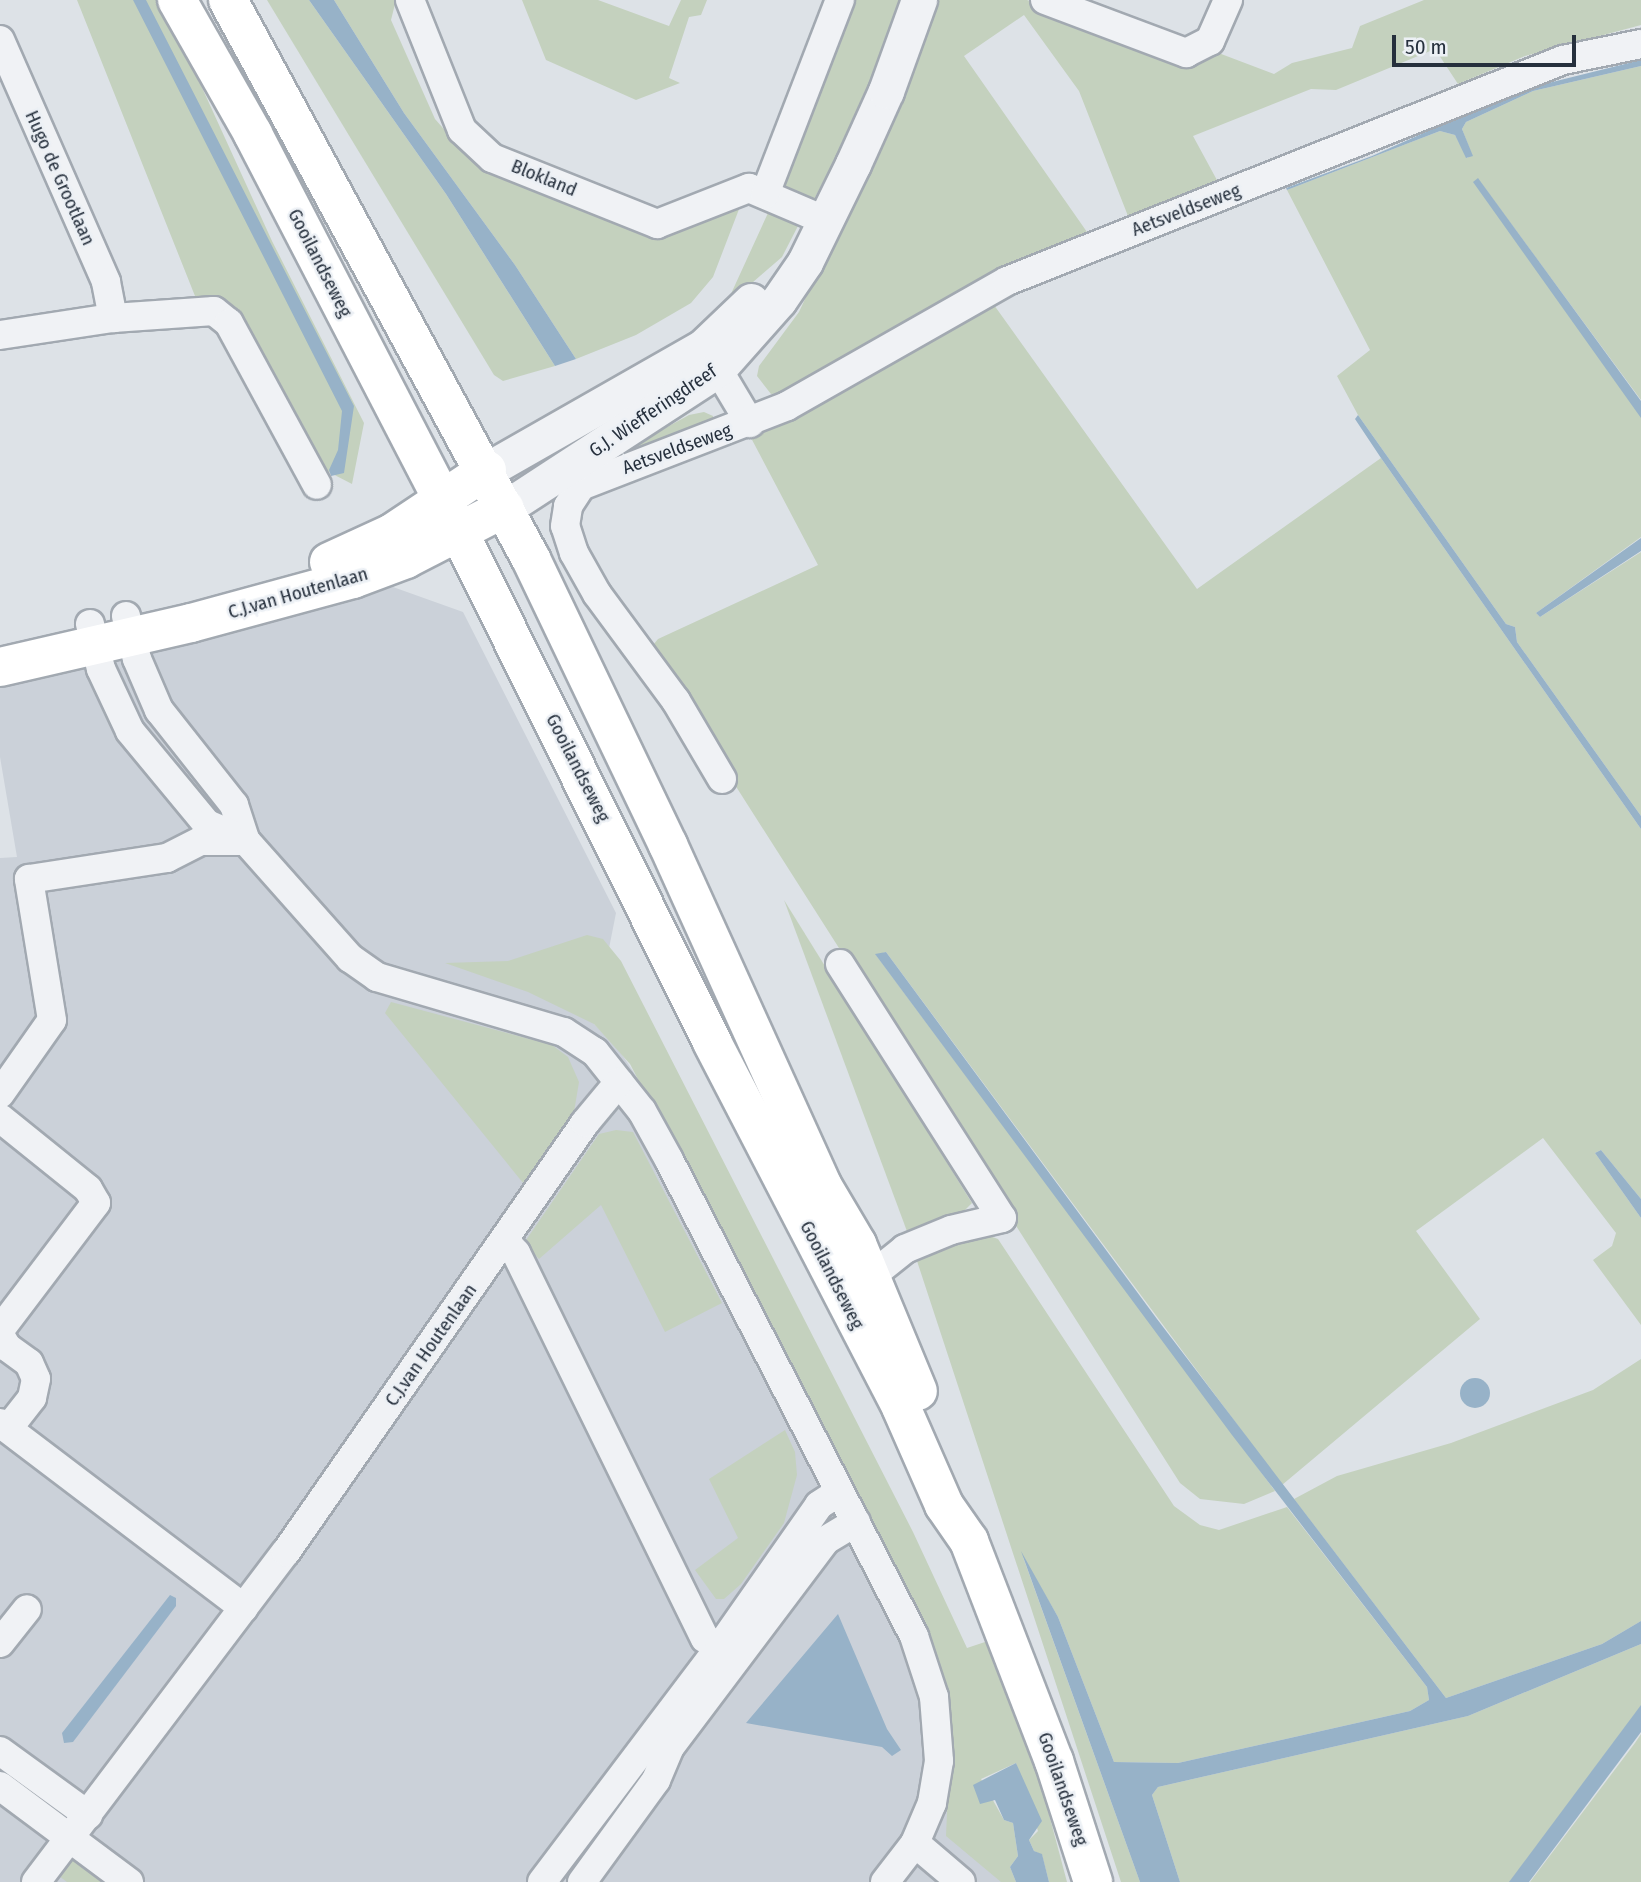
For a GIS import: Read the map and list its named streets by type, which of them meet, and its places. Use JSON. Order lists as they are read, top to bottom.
{
  "streets": {
    "main road": ["Gooilandseweg", "C.J.van Houtenlaan"],
    "street": [
      "Hugo de Grootlaan",
      "Blokland",
      "Aetsveldseweg",
      "G.J. Wiefferingdreef"
    ]
  },
  "crossings": [
    ["Blokland", "G.J. Wiefferingdreef"],
    ["Aetsveldseweg", "G.J. Wiefferingdreef"],
    ["Gooilandseweg", "G.J. Wiefferingdreef"],
    ["Gooilandseweg", "C.J.van Houtenlaan"],
    ["G.J. Wiefferingdreef", "C.J.van Houtenlaan"]
  ],
  "scale_bar": "50 m"
}
